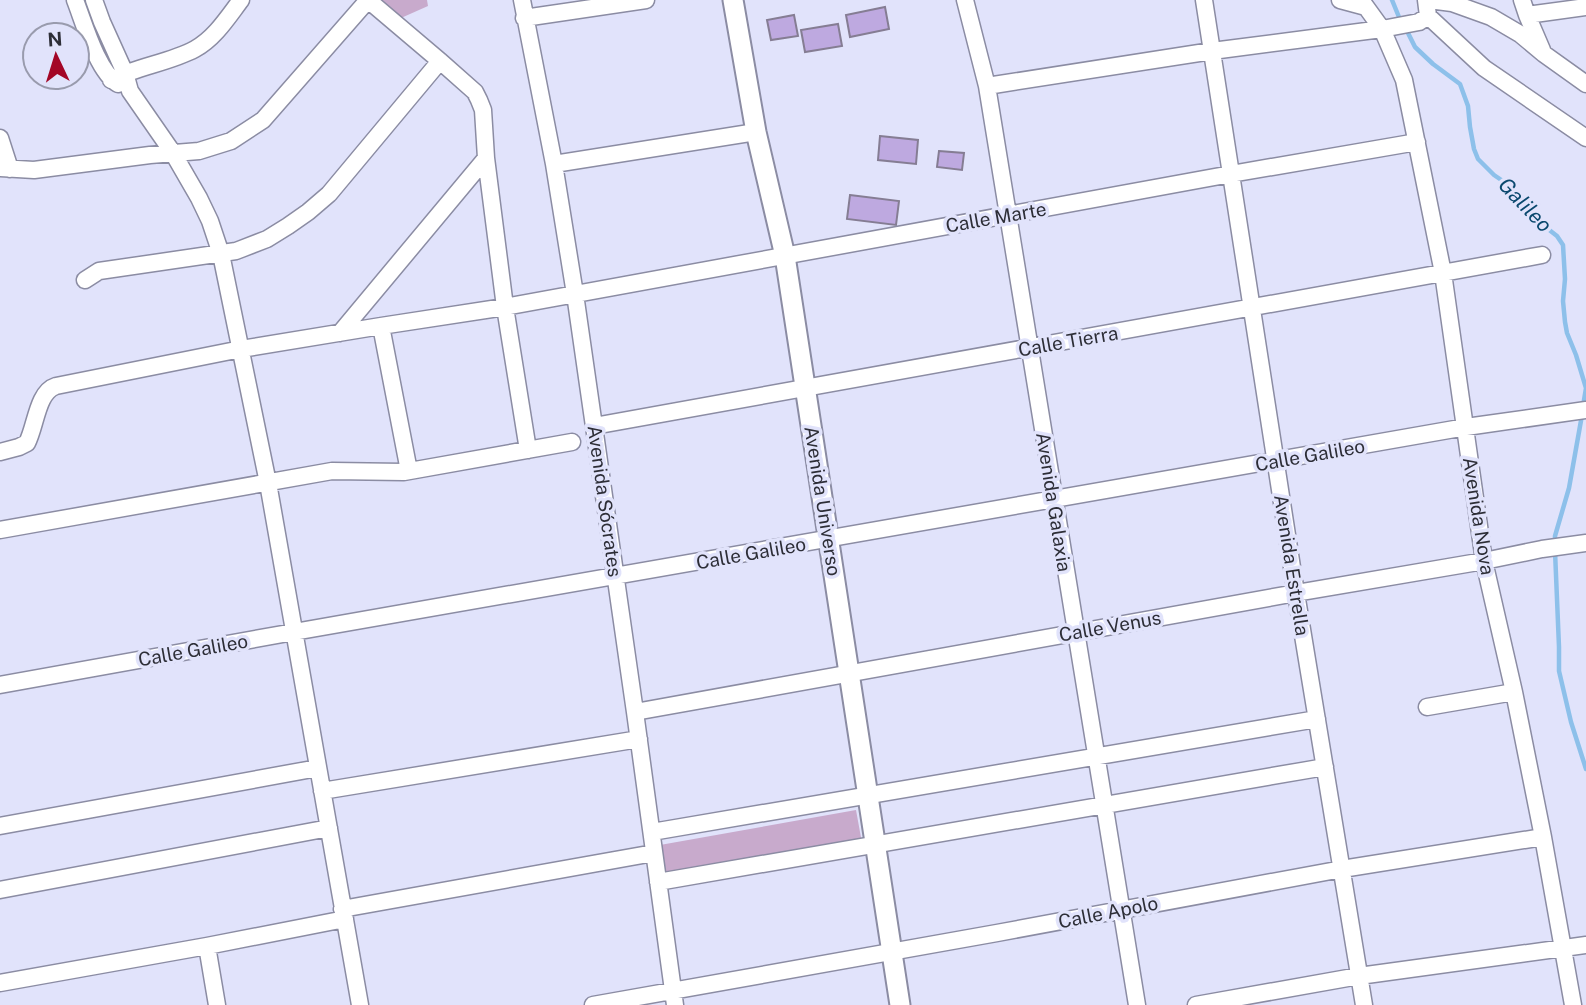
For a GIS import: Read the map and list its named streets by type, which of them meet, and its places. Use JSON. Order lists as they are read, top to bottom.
{
  "streets": {
    "street": [
      "Calle Marte",
      "Calle Tierra",
      "Calle Galileo",
      "Avenida Sócrates",
      "Avenida Universo",
      "Avenida Galaxia",
      "Avenida Nova",
      "Avenida Estrella",
      "Calle Venus",
      "Calle Apolo"
    ]
  },
  "crossings": [
    ["Calle Marte", "Avenida Sócrates"],
    ["Calle Marte", "Avenida Universo"],
    ["Calle Marte", "Avenida Galaxia"],
    ["Calle Marte", "Avenida Nova"],
    ["Calle Marte", "Avenida Estrella"],
    ["Calle Tierra", "Avenida Sócrates"],
    ["Calle Tierra", "Avenida Universo"],
    ["Calle Tierra", "Avenida Galaxia"],
    ["Calle Tierra", "Avenida Nova"],
    ["Calle Tierra", "Avenida Estrella"],
    ["Calle Galileo", "Avenida Sócrates"],
    ["Calle Galileo", "Avenida Universo"],
    ["Calle Galileo", "Avenida Galaxia"],
    ["Calle Galileo", "Avenida Nova"],
    ["Calle Galileo", "Avenida Estrella"],
    ["Avenida Sócrates", "Calle Venus"],
    ["Avenida Sócrates", "Calle Apolo"],
    ["Avenida Universo", "Calle Venus"],
    ["Avenida Universo", "Calle Apolo"],
    ["Avenida Galaxia", "Calle Venus"],
    ["Avenida Galaxia", "Calle Apolo"],
    ["Avenida Nova", "Calle Venus"],
    ["Avenida Nova", "Calle Apolo"],
    ["Avenida Estrella", "Calle Venus"],
    ["Avenida Estrella", "Calle Apolo"]
  ],
  "water": ["Galileo"],
  "north": "top"
}
